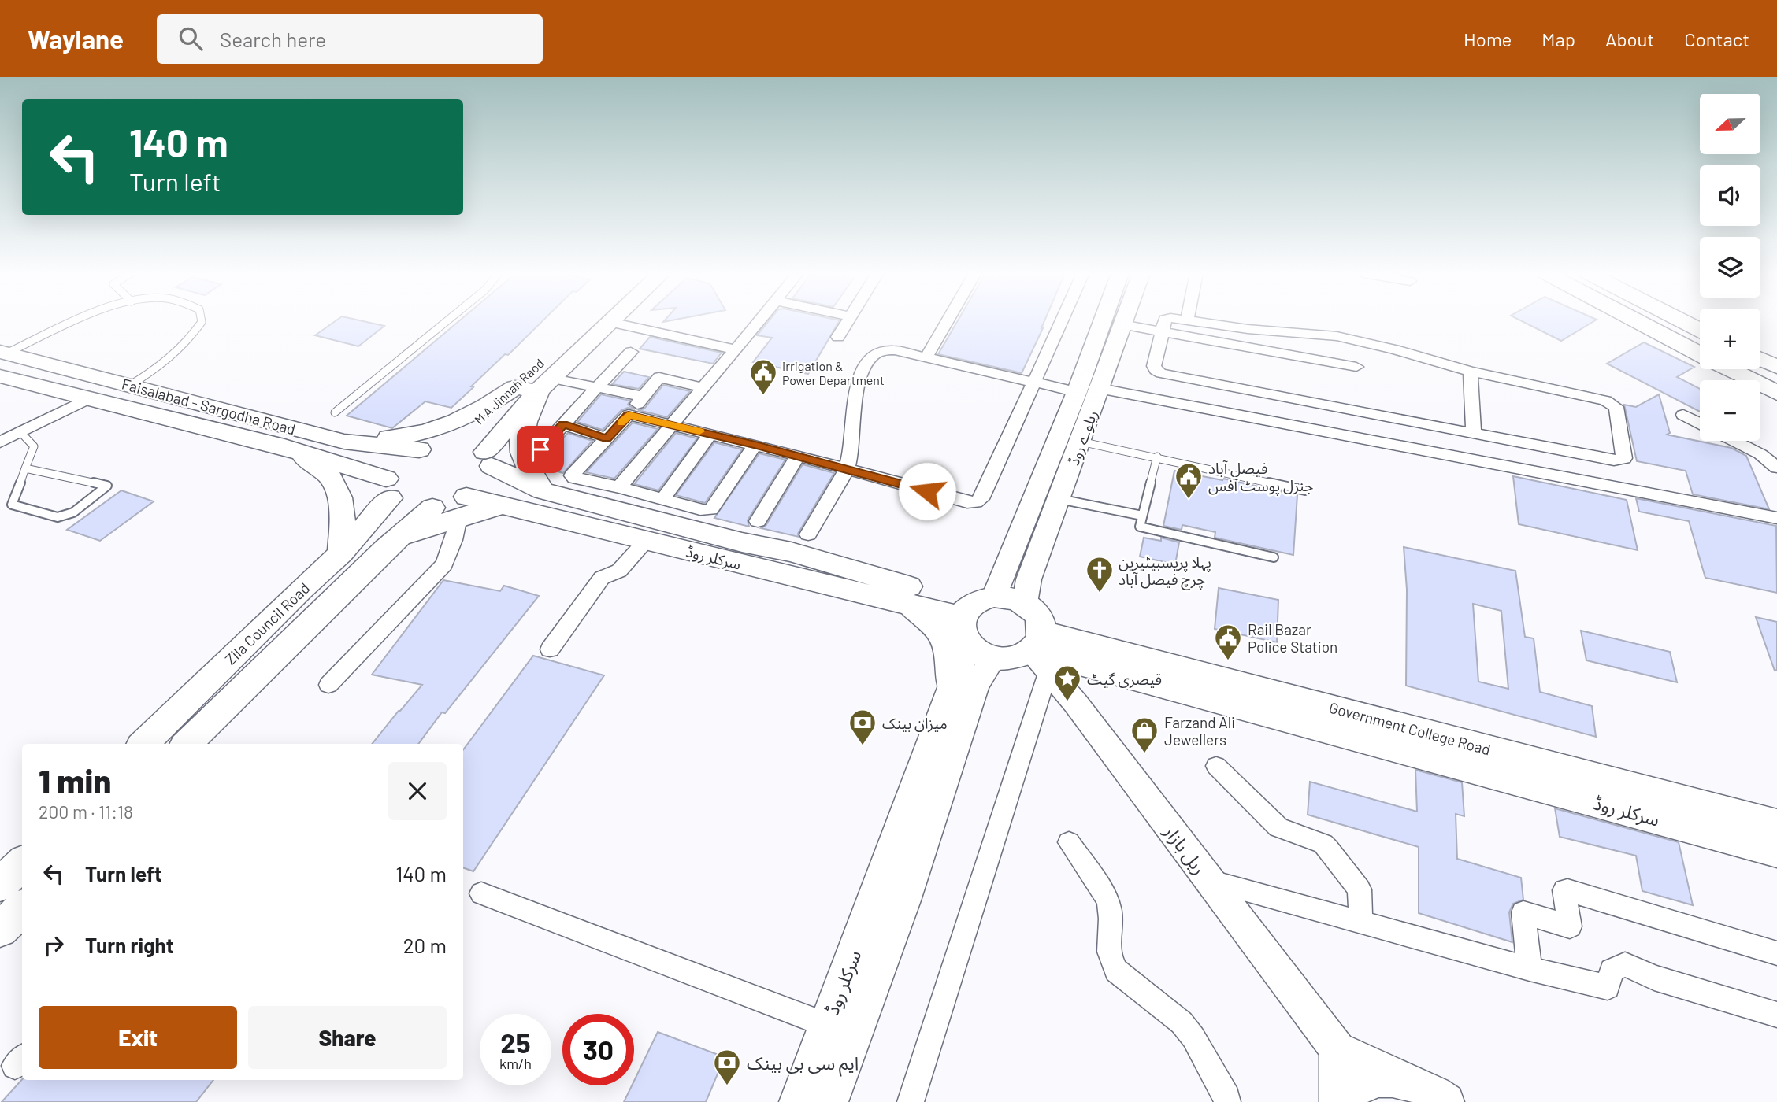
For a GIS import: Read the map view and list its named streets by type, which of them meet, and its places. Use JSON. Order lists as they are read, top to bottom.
{
  "streets": {
    "main road": [
      "M A Jinnah Raod",
      "Faisalabad - Sargodha Road",
      "ریلوے روڈ",
      "سرکلر روڈ",
      "Zila Council Road",
      "Government College Road",
      "ریل بازار"
    ]
  },
  "crossings": [
    ["M A Jinnah Raod", "Faisalabad - Sargodha Road"],
    ["M A Jinnah Raod", "سرکلر روڈ"],
    ["M A Jinnah Raod", "Zila Council Road"],
    ["Faisalabad - Sargodha Road", "سرکلر روڈ"],
    ["Faisalabad - Sargodha Road", "Zila Council Road"],
    ["ریلوے روڈ", "سرکلر روڈ"],
    ["ریلوے روڈ", "Government College Road"],
    ["ریلوے روڈ", "ریل بازار"],
    ["سرکلر روڈ", "Zila Council Road"],
    ["سرکلر روڈ", "Government College Road"],
    ["سرکلر روڈ", "ریل بازار"],
    ["Government College Road", "ریل بازار"]
  ],
  "places": {
    "public building": ["Irrigation & Power Department", "فیصل آباد جنرل پوسٹ آفس", "Rail Bazar Police Station"],
    "church": ["پہلا پریسبیٹیرین چرچ فیصل آباد"],
    "place": ["قیصری گیٹ"],
    "bank": ["میزان بینک", "ایم سی بی بینک"],
    "shop": ["Farzand Ali Jewellers"]
  },
  "north": "left",
  "page": {
    "header": "Waylane",
    "search": "Search here",
    "nav": [
      "Home",
      "Map",
      "About",
      "Contact"
    ],
    "map_buttons": ["+", "−"],
    "turn": ["140 m", "Turn left"],
    "heading": ["1 min", "200 m · 11:18"],
    "list": [
      {
        "name": "Turn left",
        "value": "140 m"
      },
      {
        "name": "Turn right",
        "value": "20 m"
      }
    ],
    "buttons": ["Exit", "Share"],
    "speed": "25 km/h",
    "limit": "30"
  }
}
